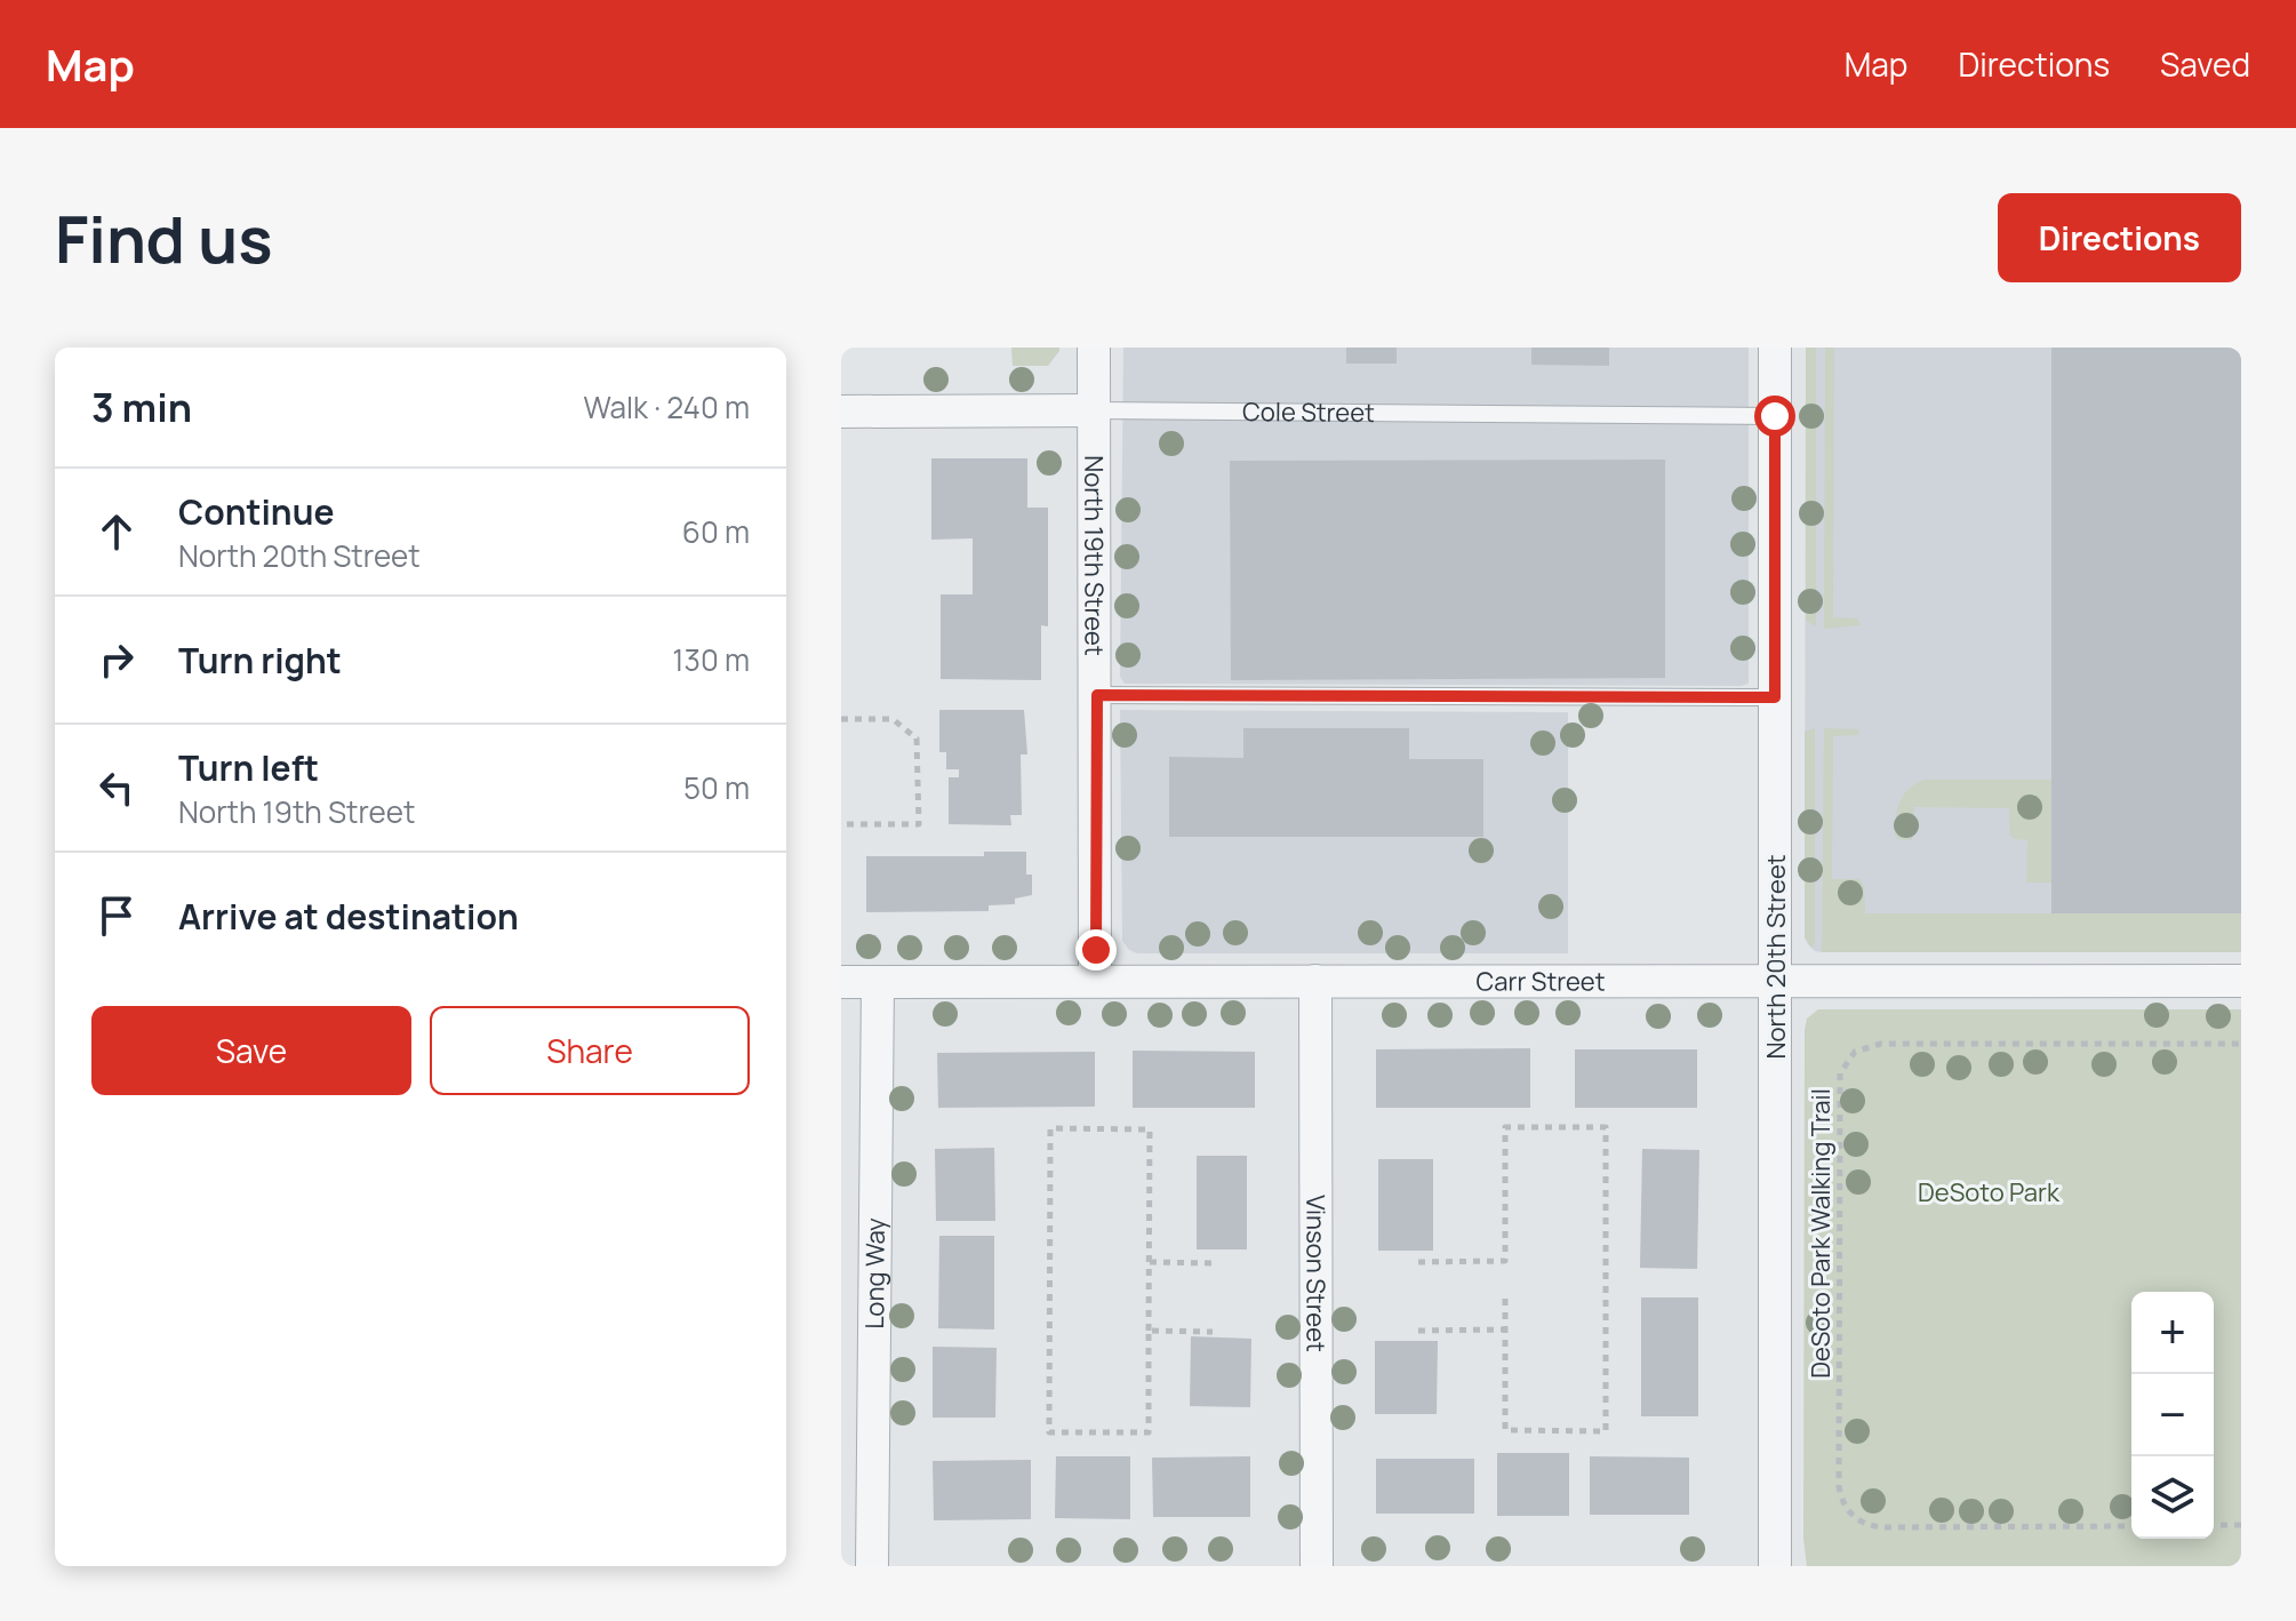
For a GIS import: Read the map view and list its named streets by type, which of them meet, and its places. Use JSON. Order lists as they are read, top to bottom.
{
  "streets": {
    "street": [
      "Cole Street",
      "North 19th Street",
      "North 20th Street",
      "Carr Street",
      "Long Way",
      "Vinson Street"
    ],
    "path": ["DeSoto Park Walking Trail"]
  },
  "crossings": [
    ["Cole Street", "North 19th Street"],
    ["Cole Street", "North 20th Street"],
    ["North 19th Street", "Carr Street"],
    ["North 20th Street", "Carr Street"],
    ["Carr Street", "Long Way"],
    ["Carr Street", "Vinson Street"]
  ],
  "parks": ["DeSoto Park"],
  "page": {
    "header": "Map",
    "nav": ["Map", "Directions", "Saved"],
    "buttons": [
      "Directions",
      ["Save", "Share"]
    ],
    "title": "Find us",
    "heading": ["3 min", "Walk · 240 m"],
    "list": [
      ["Continue", "North 20th Street", "60 m"],
      ["Turn right", "130 m"],
      ["Turn left", "North 19th Street", "50 m"],
      "Arrive at destination"
    ],
    "map_buttons": ["+", "−"]
  }
}
